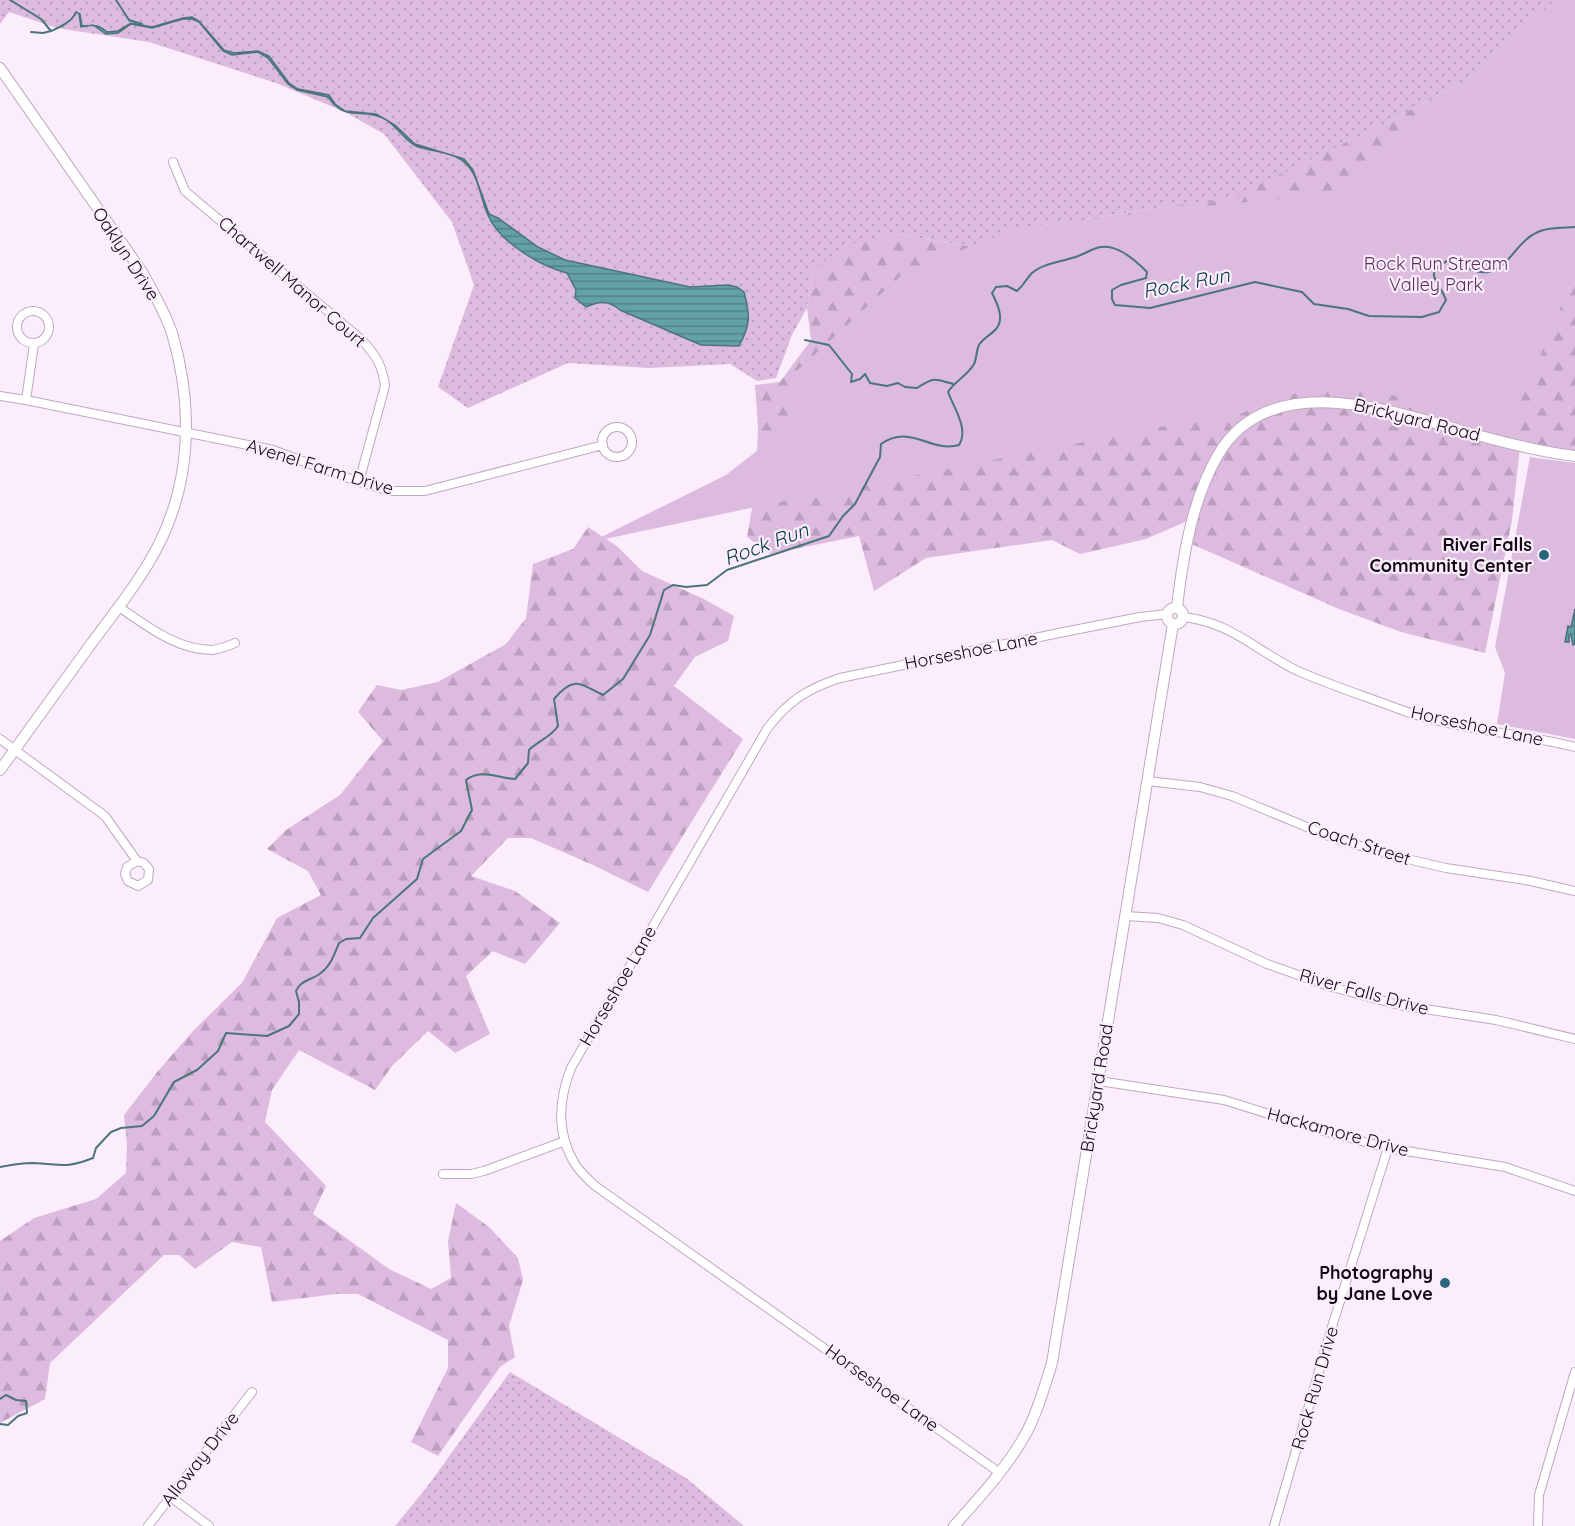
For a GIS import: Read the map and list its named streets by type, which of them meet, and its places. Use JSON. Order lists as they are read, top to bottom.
{
  "streets": {
    "street": [
      "Oaklyn Drive",
      "Chartwell Manor Court",
      "Brickyard Road",
      "Avenel Farm Drive",
      "Horseshoe Lane",
      "Coach Street",
      "River Falls Drive",
      "Hackamore Drive",
      "Rock Run Drive",
      "Alloway Drive"
    ]
  },
  "crossings": [
    ["Oaklyn Drive", "Avenel Farm Drive"],
    ["Chartwell Manor Court", "Avenel Farm Drive"],
    ["Brickyard Road", "Horseshoe Lane"],
    ["Brickyard Road", "Coach Street"],
    ["Brickyard Road", "River Falls Drive"],
    ["Brickyard Road", "Hackamore Drive"],
    ["Hackamore Drive", "Rock Run Drive"]
  ],
  "water": ["Rock Run"],
  "parks": ["Rock Run Stream Valley Park"],
  "places": ["River Falls Community Center", "Photography by Jane Love"]
}
